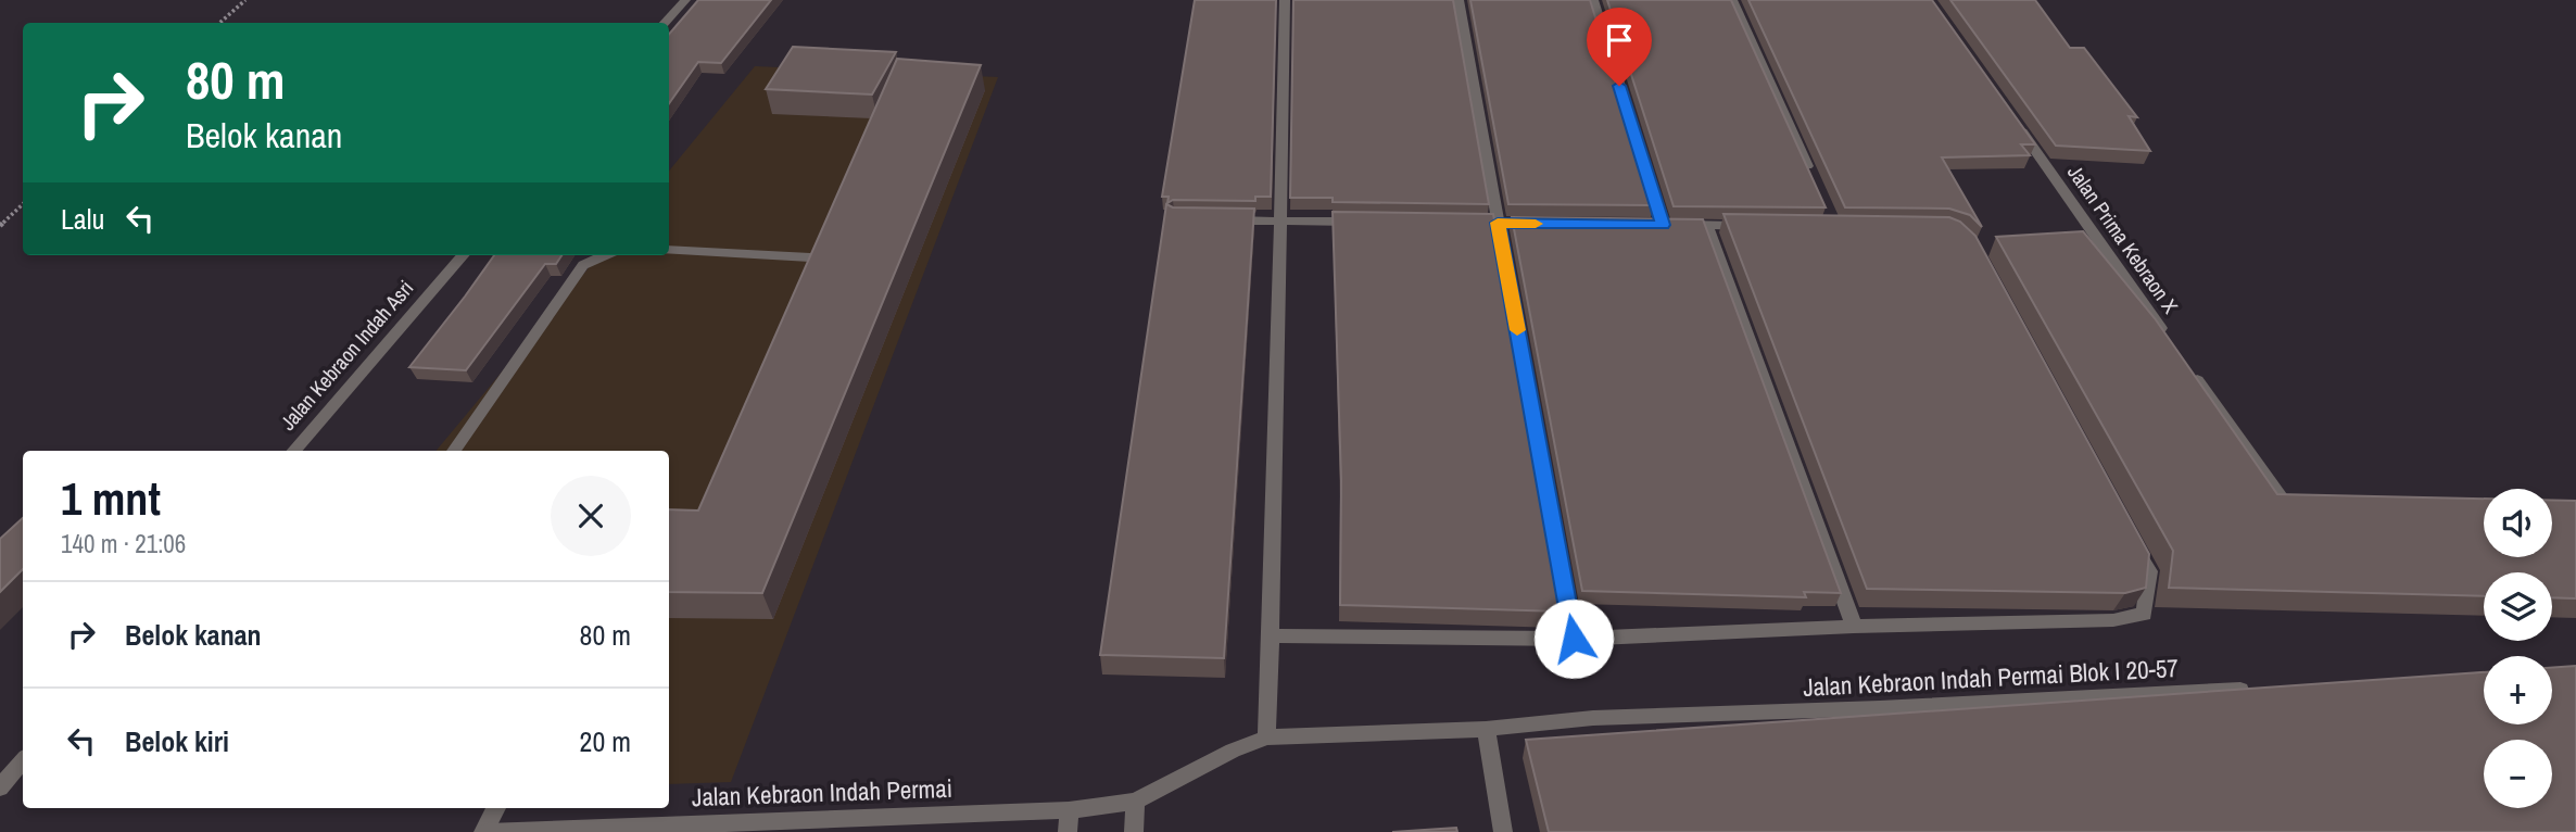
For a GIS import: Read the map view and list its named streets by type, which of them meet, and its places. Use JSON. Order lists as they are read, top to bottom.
{
  "streets": {
    "street": [
      "Jalan Prima Kebraon X",
      "Jalan Kebraon Indah Asri",
      "Jalan Kebraon Indah Permai Blok I 20-57",
      "Jalan Kebraon Indah Permai"
    ]
  },
  "crossings": [
    ["Jalan Kebraon Indah Permai Blok I 20-57", "Jalan Kebraon Indah Permai"]
  ],
  "page": {
    "turn": ["80 m", "Belok kanan"],
    "then": "Lalu",
    "heading": ["1 mnt", "140 m · 21:06"],
    "map_buttons": ["+", "−"],
    "list": [
      {
        "name": "Belok kanan",
        "value": "80 m"
      },
      {
        "name": "Belok kiri",
        "value": "20 m"
      }
    ]
  }
}
